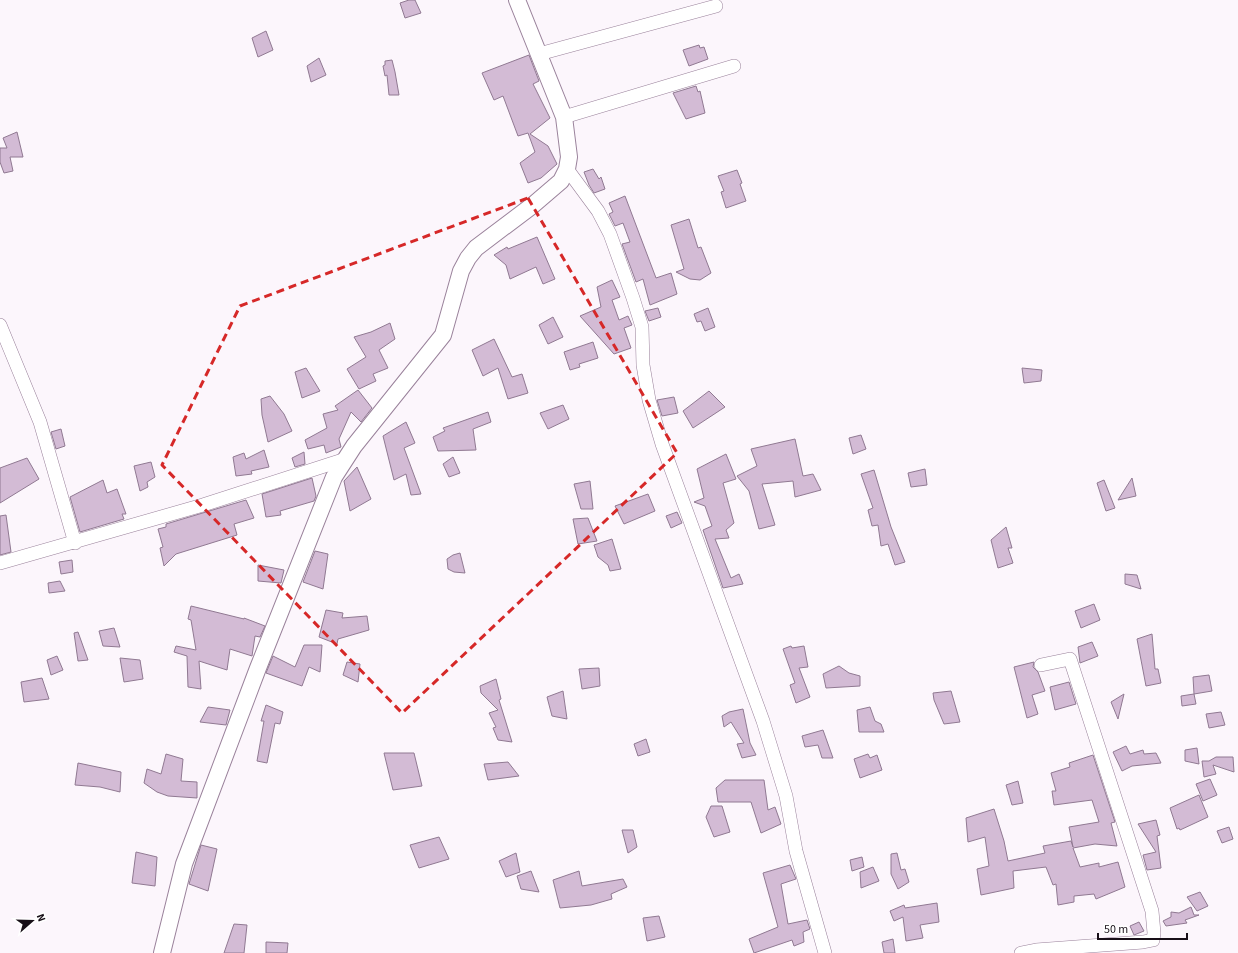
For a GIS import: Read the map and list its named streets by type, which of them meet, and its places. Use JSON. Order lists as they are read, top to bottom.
{
  "scale_bar": "50 m",
  "north": "right"
}
